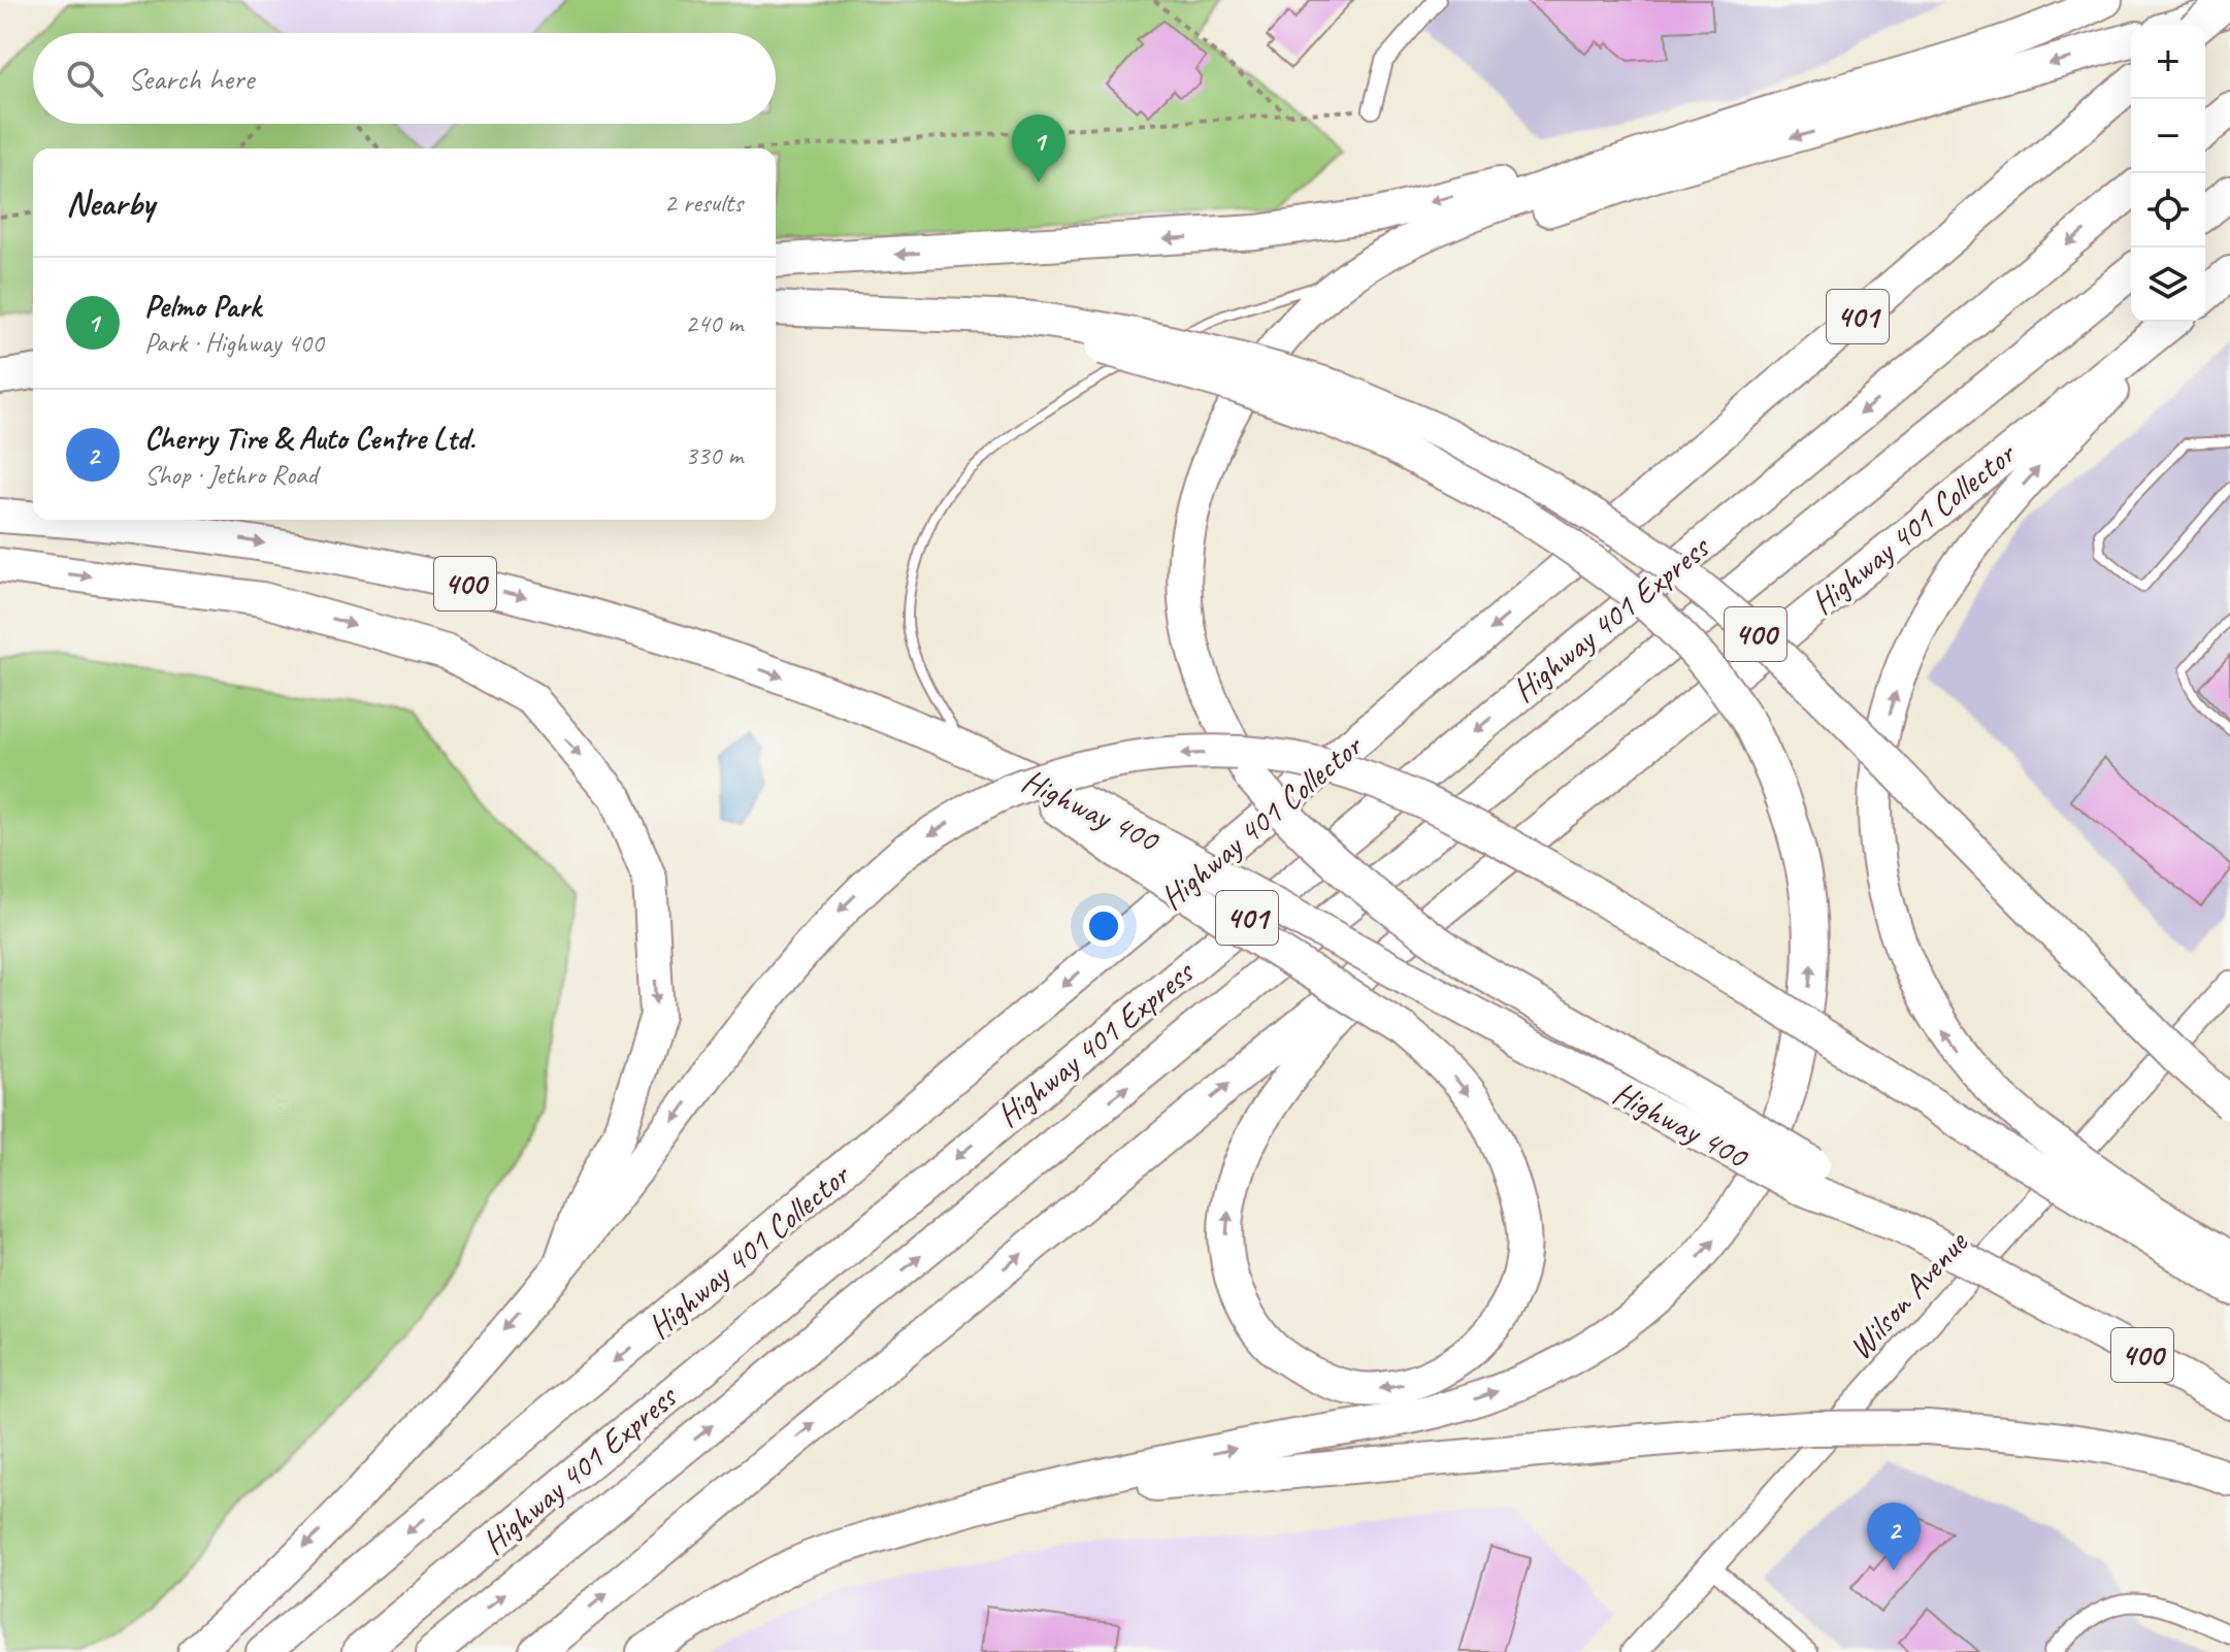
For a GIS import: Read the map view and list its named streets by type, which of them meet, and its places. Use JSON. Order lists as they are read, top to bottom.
{
  "streets": {
    "highway": [
      "401",
      "Highway 401 Collector",
      "400",
      "Highway 401 Express",
      "Highway 400"
    ],
    "main road": ["Wilson Avenue"]
  },
  "crossings": [
    ["400", "Highway 400"]
  ],
  "page": {
    "map_buttons": ["+", "−"],
    "search": "Search here",
    "pins": ["1", "2"],
    "heading": ["Nearby", "2 results"],
    "list": [
      {
        "mark": "1",
        "name": "Pelmo Park",
        "note": "Park · Highway 400",
        "value": "240 m"
      },
      {
        "mark": "2",
        "name": "Cherry Tire & Auto Centre Ltd.",
        "note": "Shop · Jethro Road",
        "value": "330 m"
      }
    ]
  }
}
